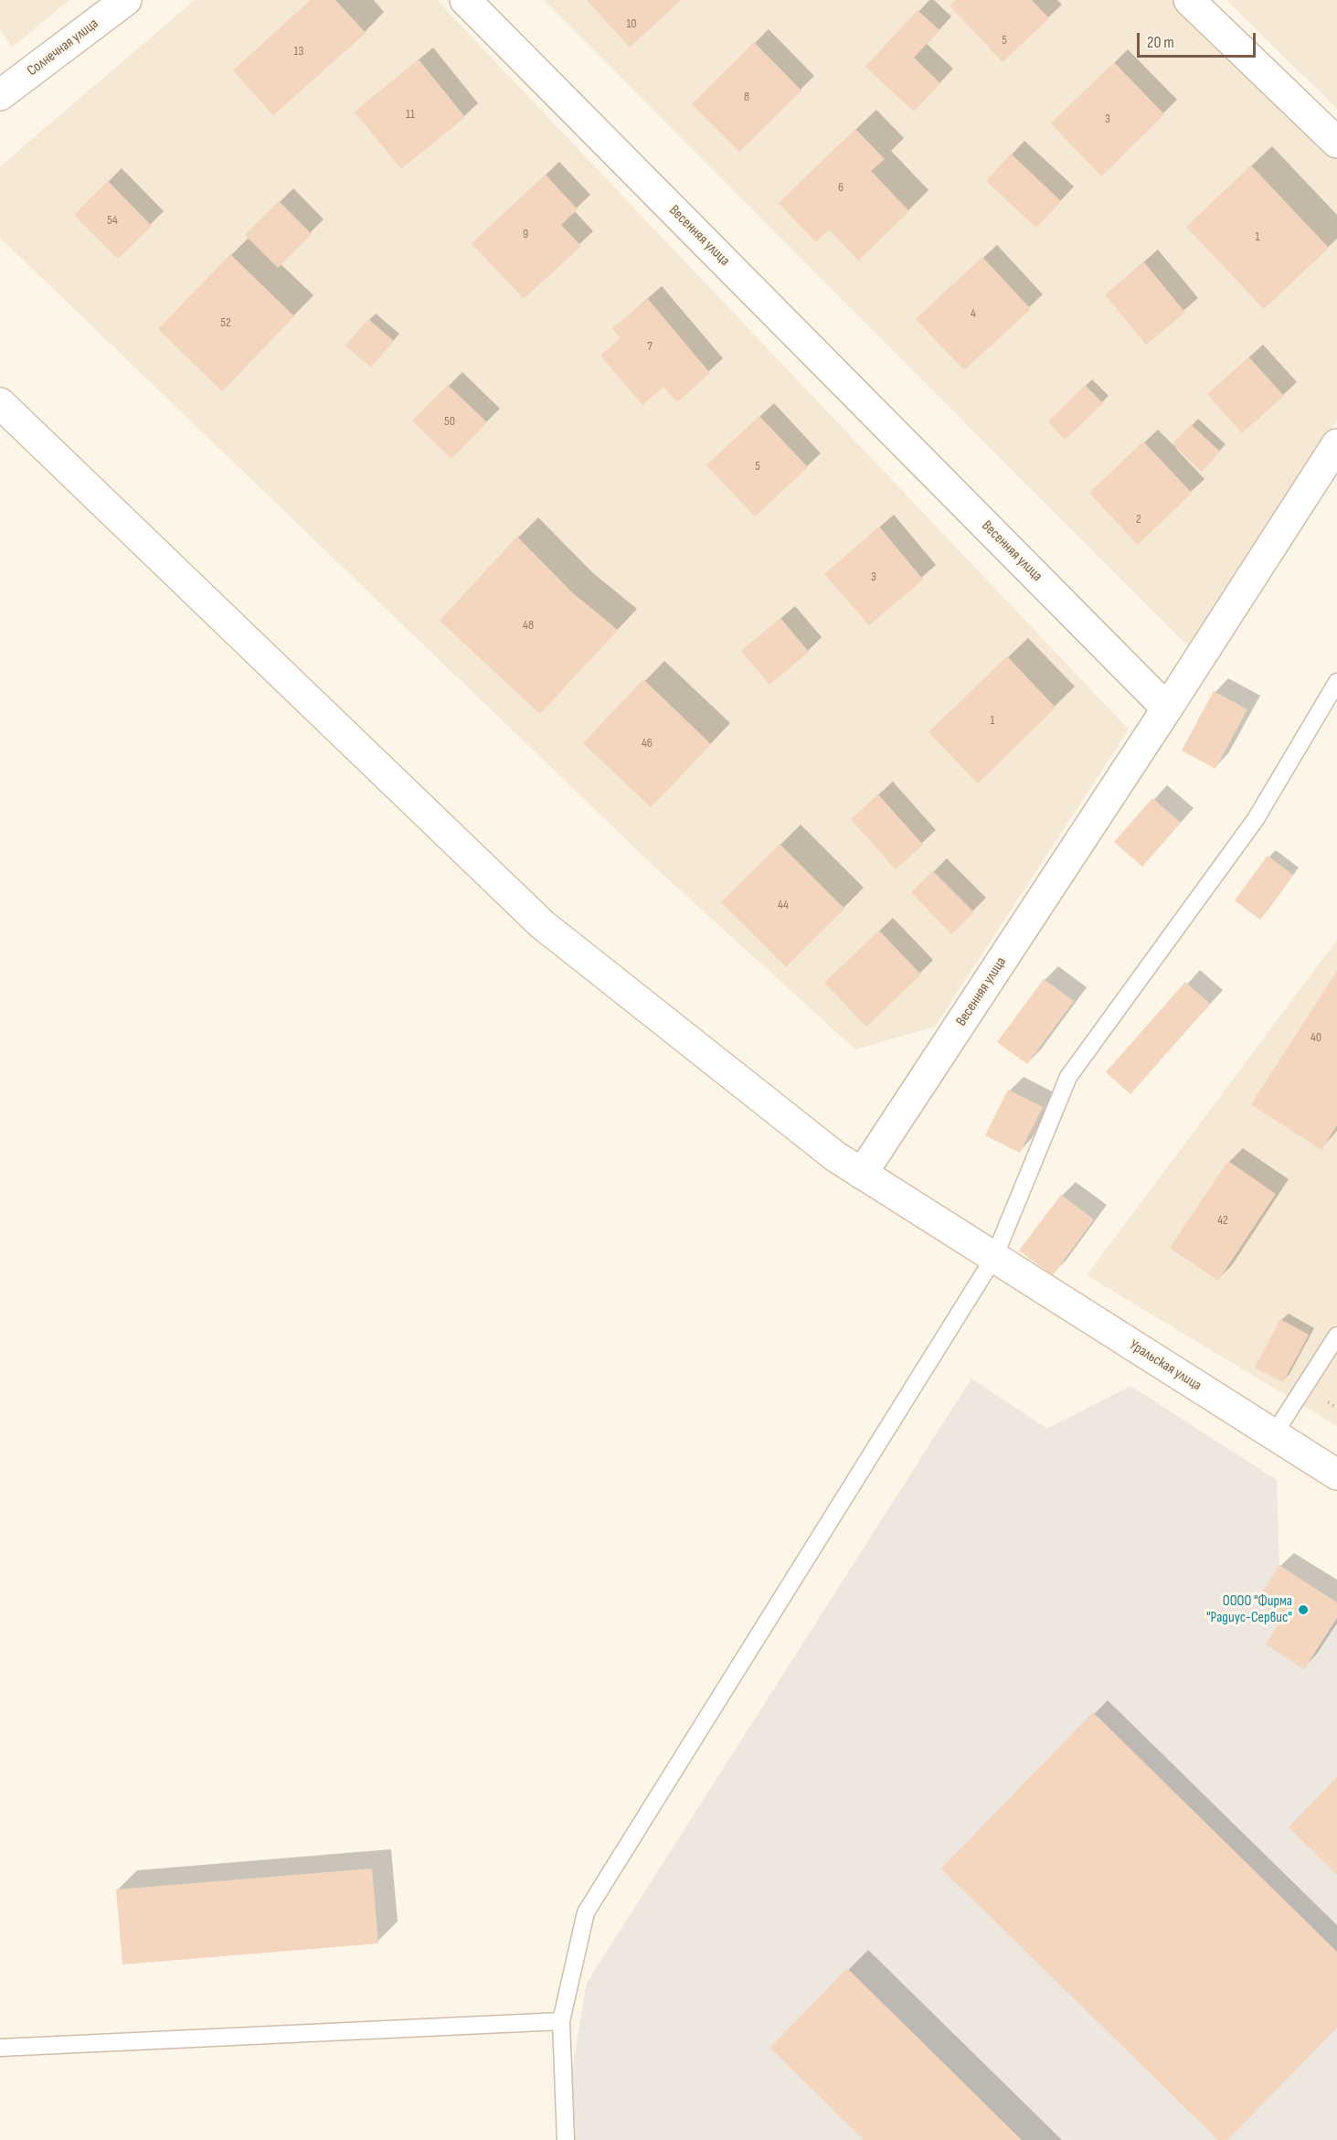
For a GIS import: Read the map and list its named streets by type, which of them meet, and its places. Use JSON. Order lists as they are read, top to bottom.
{
  "streets": {
    "street": ["Солнечная улица", "Весенняя улица", "Уральская улица"]
  },
  "crossings": [
    ["Весенняя улица", "Уральская улица"]
  ],
  "places": ["ОООО \"Фирма \"Радиус-Сервис\""],
  "house_numbers": [
    "10",
    "5",
    "13",
    "8",
    "11",
    "3",
    "6",
    "54",
    "9",
    "1",
    "4",
    "52",
    "7",
    "50",
    "5",
    "2",
    "3",
    "48",
    "1",
    "46",
    "44",
    "40",
    "42"
  ],
  "scale_bar": "20 m"
}
